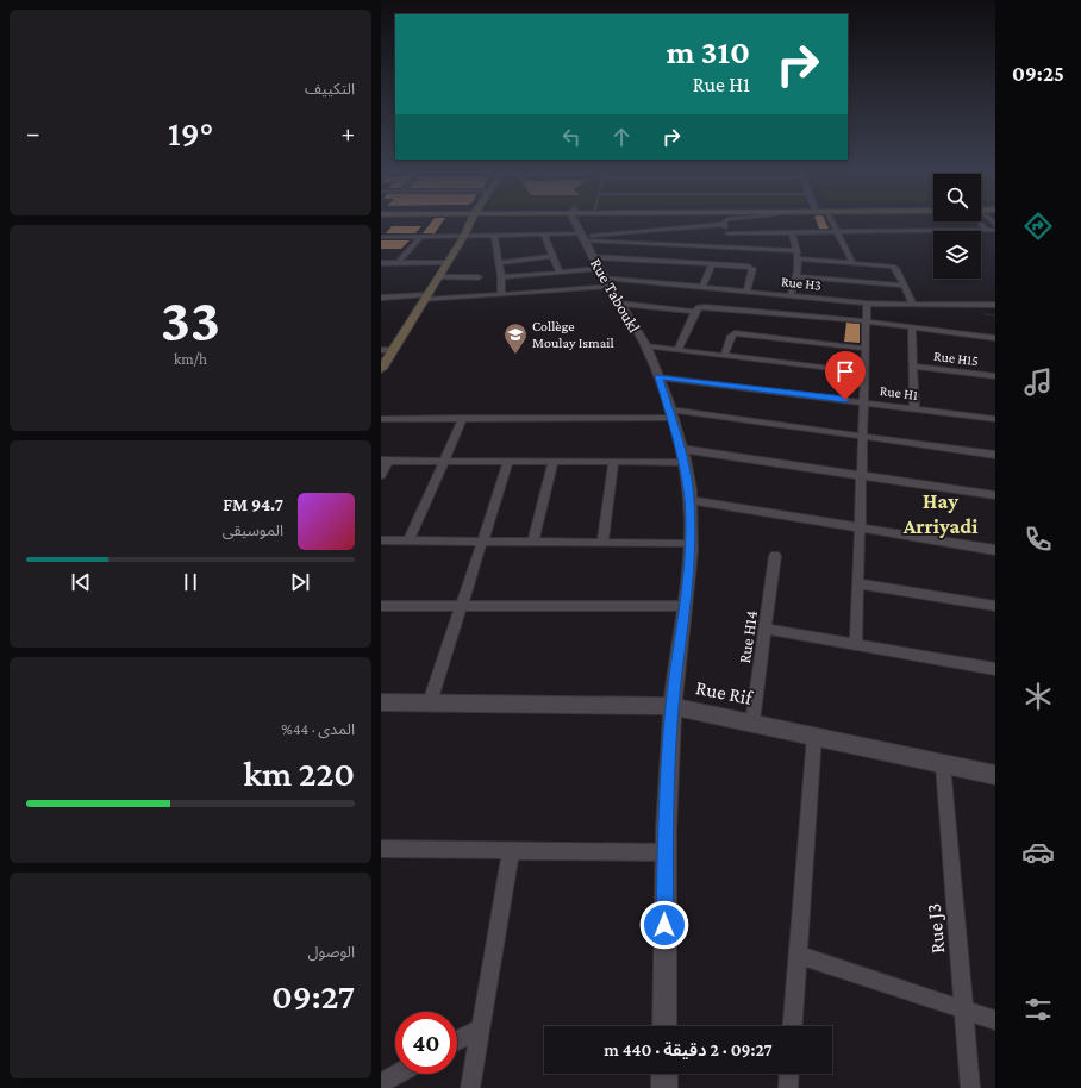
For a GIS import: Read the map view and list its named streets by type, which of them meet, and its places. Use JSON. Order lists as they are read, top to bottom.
{
  "streets": {
    "street": [
      "Rue H3",
      "Rue Taboukl",
      "Rue H15",
      "Rue H1",
      "Rue H14",
      "Rue Rif",
      "Rue J3"
    ]
  },
  "crossings": [
    ["Rue H3", "Rue Taboukl"],
    ["Rue Taboukl", "Rue H1"],
    ["Rue Taboukl", "Rue Rif"],
    ["Rue H14", "Rue Rif"],
    ["Rue Rif", "Rue J3"]
  ],
  "districts": ["Hay Arriyadi"],
  "places": {
    "school or university": ["Collège Moulay Ismail"]
  },
  "page": {
    "tabs": "09:25",
    "tile": [
      "التكييف",
      ["33", "km/h"],
      ["المدى · 44%", "220 km"],
      ["الوصول", "09:27"]
    ],
    "turn": ["310 m", "Rue H1"],
    "heat": ["−", "19°", "+"],
    "song": ["94.7 FM", "الموسيقى"],
    "limit": "40",
    "trip": "09:27 · 2 دقيقة · 440 m"
  }
}
